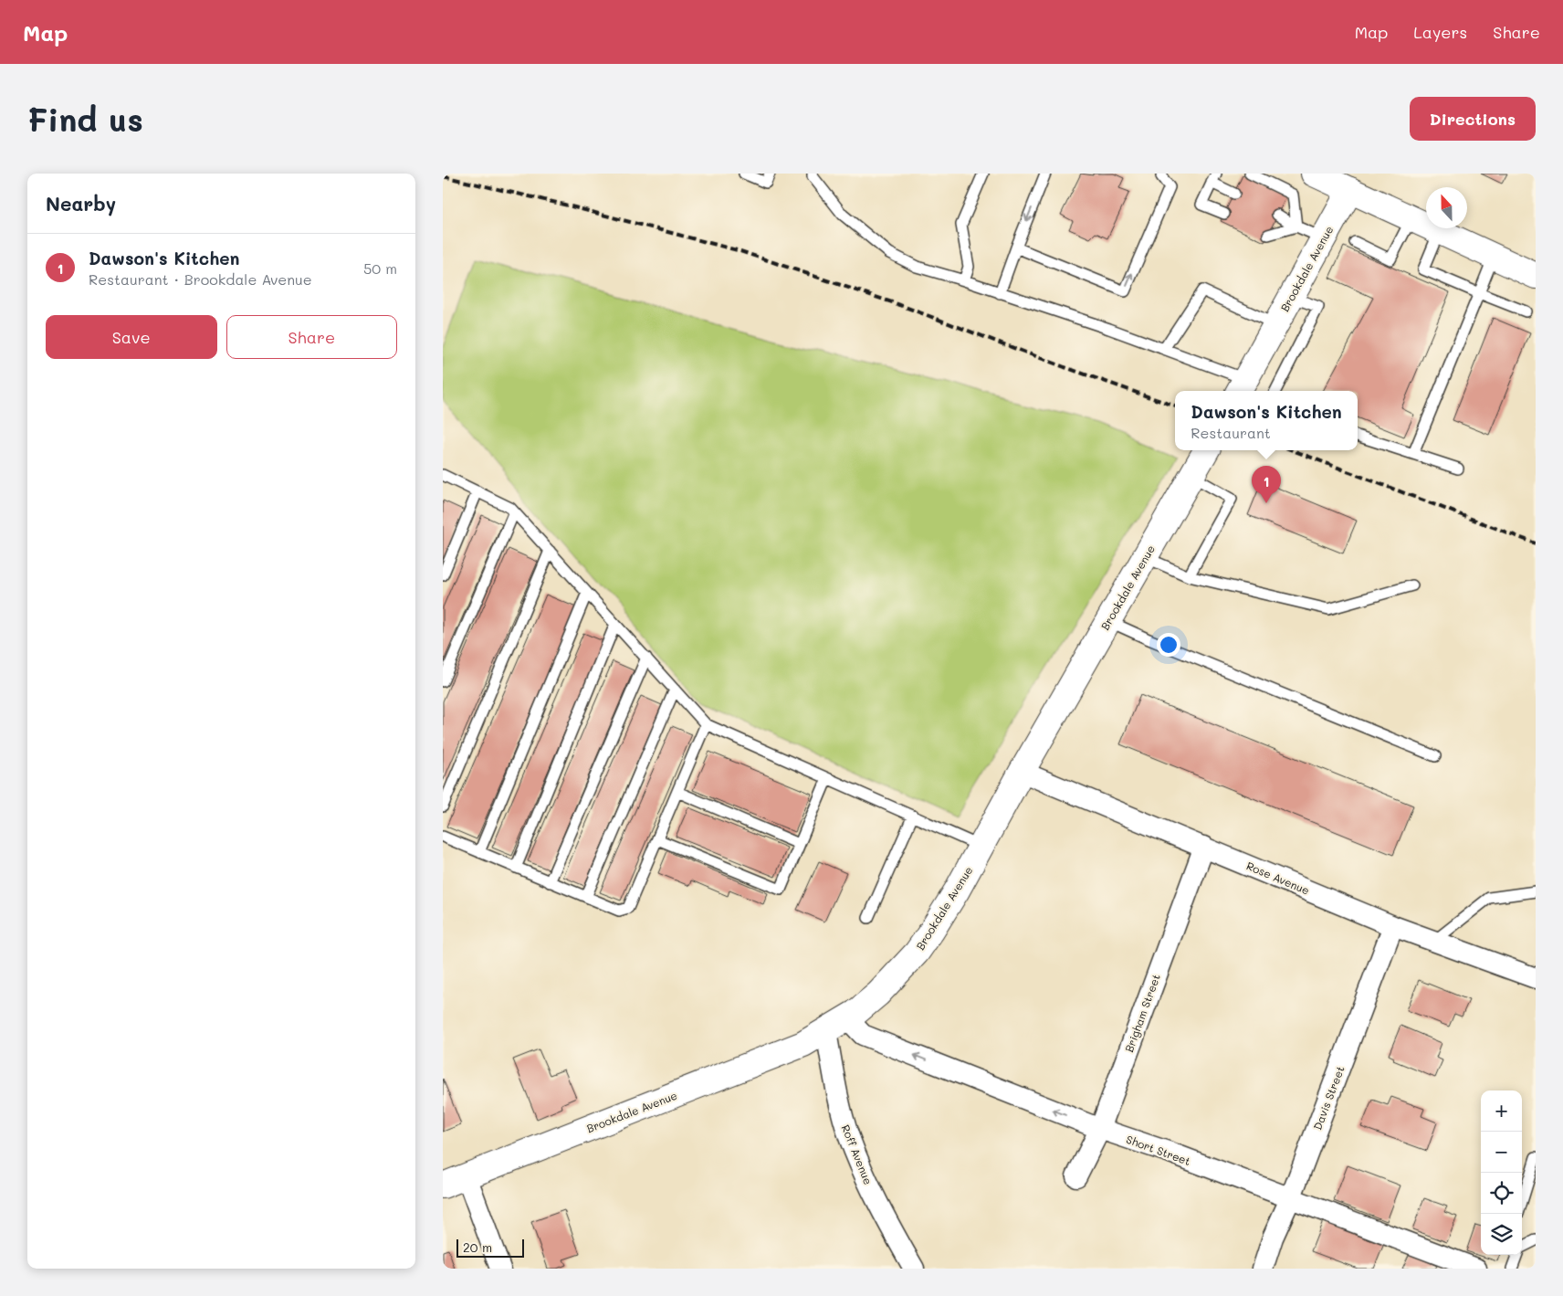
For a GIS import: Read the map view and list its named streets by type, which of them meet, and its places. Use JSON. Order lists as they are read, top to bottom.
{
  "streets": {
    "street": [
      "Brookdale Avenue",
      "Rose Avenue",
      "Brigham Street",
      "Davis Street",
      "Short Street",
      "Roff Avenue"
    ]
  },
  "crossings": [
    ["Brookdale Avenue", "Rose Avenue"],
    ["Brookdale Avenue", "Short Street"],
    ["Brookdale Avenue", "Roff Avenue"],
    ["Rose Avenue", "Brigham Street"],
    ["Rose Avenue", "Davis Street"],
    ["Brigham Street", "Short Street"],
    ["Davis Street", "Short Street"],
    ["Short Street", "Roff Avenue"]
  ],
  "one_way": ["Short Street"],
  "scale_bar": "20 m",
  "north": "top",
  "page": {
    "header": "Map",
    "nav": ["Map", "Layers", "Share"],
    "buttons": [
      "Directions",
      ["Save", "Share"]
    ],
    "title": "Find us",
    "heading": "Nearby",
    "list": [
      {
        "mark": "1",
        "name": "Dawson's Kitchen",
        "note": "Restaurant · Brookdale Avenue",
        "value": "50 m"
      }
    ],
    "popup": ["Dawson's Kitchen", "Restaurant"],
    "pins": "1",
    "map_buttons": ["+", "−"],
    "scale": "20 m"
  }
}
